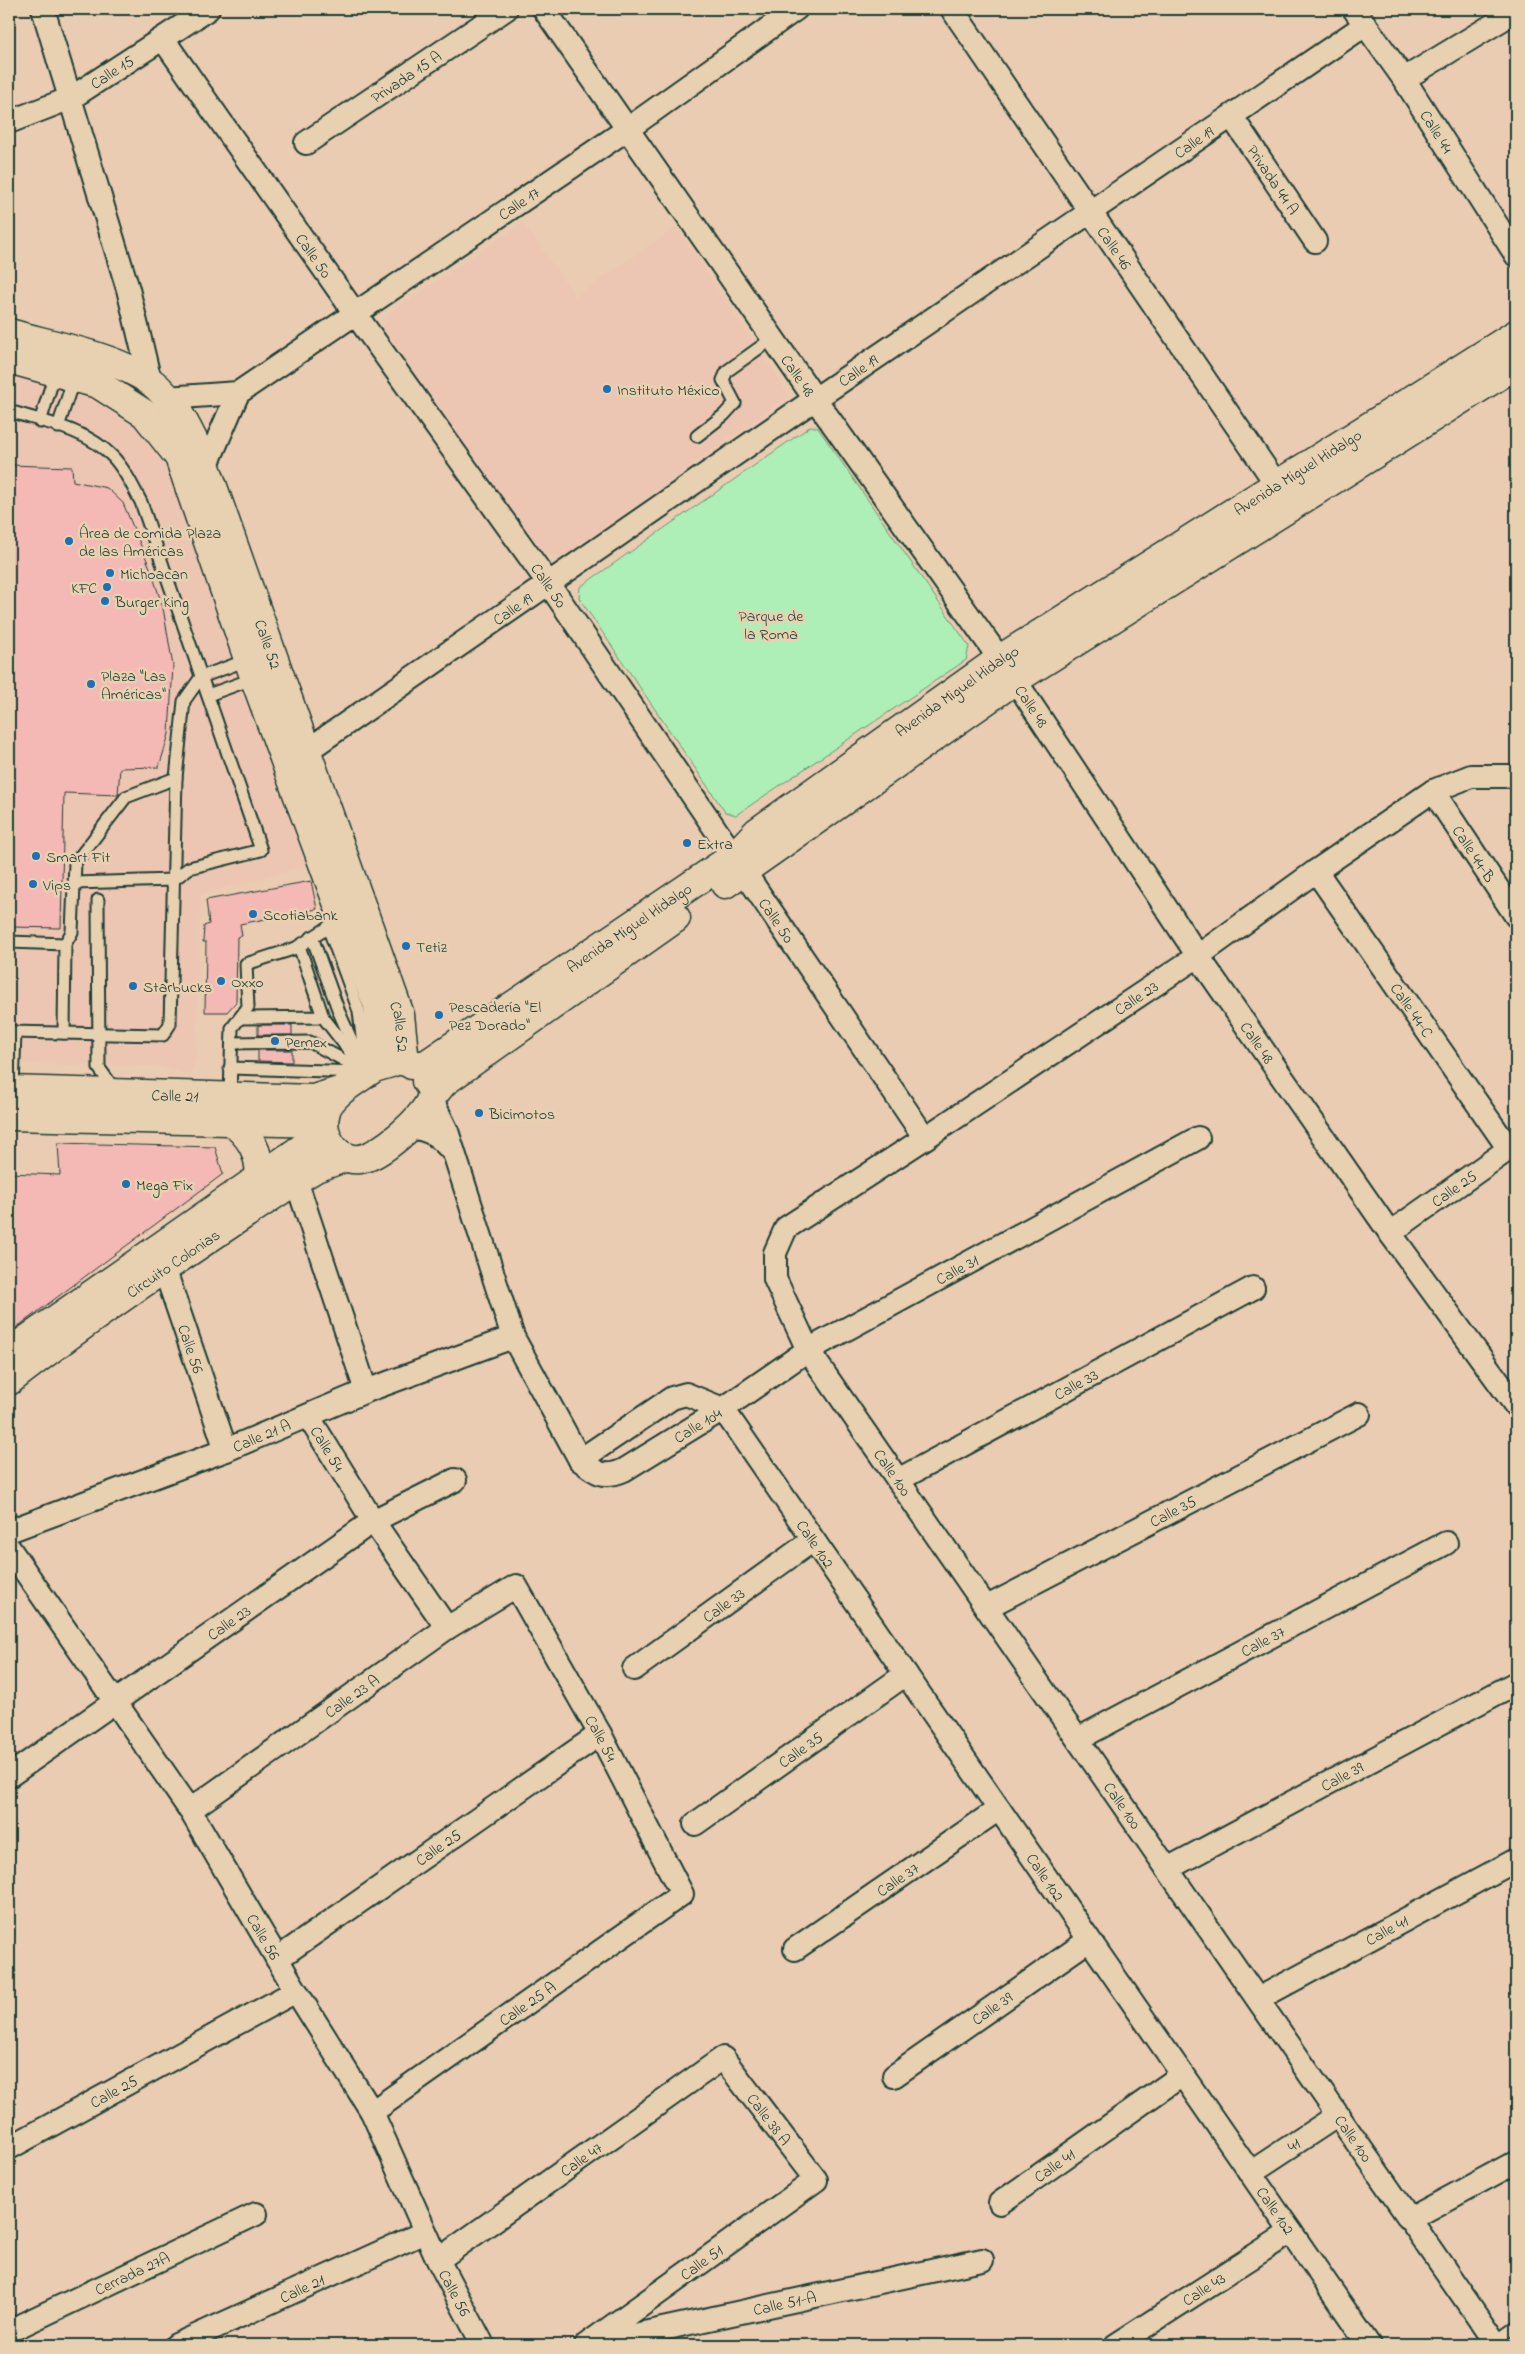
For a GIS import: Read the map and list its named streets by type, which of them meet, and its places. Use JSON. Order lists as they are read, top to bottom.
{
  "streets": {
    "street": [
      "Calle 15",
      "Privada 15 A",
      "Calle 44",
      "Calle 19",
      "Privada 44 A",
      "Calle 17",
      "Calle 46",
      "Calle 50",
      "Calle 48",
      "Avenida Miguel Hidalgo",
      "Calle 52",
      "Calle 44-B",
      "Calle 23",
      "Calle 44-C",
      "Calle 21",
      "Calle 25",
      "Circuito Colonias",
      "Calle 31",
      "Calle 56",
      "Calle 33",
      "Calle 104",
      "Calle 21 A",
      "Calle 54",
      "Calle 100",
      "Calle 35",
      "Calle 102",
      "Calle 37",
      "Calle 23 A",
      "Calle 39",
      "Calle 41",
      "Calle 25 A",
      "Calle 38 A",
      "41",
      "Calle 47",
      "Calle 51",
      "Cerrada 27A",
      "Calle 43",
      "Calle 51-A"
    ]
  },
  "crossings": [
    ["Calle 15", "Calle 50"],
    ["Calle 44", "Calle 19"],
    ["Calle 19", "Privada 44 A"],
    ["Calle 19", "Calle 46"],
    ["Calle 19", "Calle 50"],
    ["Calle 19", "Calle 48"],
    ["Calle 19", "Calle 52"],
    ["Calle 17", "Calle 50"],
    ["Calle 17", "Calle 48"],
    ["Calle 46", "Avenida Miguel Hidalgo"],
    ["Calle 50", "Avenida Miguel Hidalgo"],
    ["Calle 50", "Calle 23"],
    ["Calle 48", "Avenida Miguel Hidalgo"],
    ["Calle 48", "Calle 23"],
    ["Calle 48", "Calle 25"],
    ["Avenida Miguel Hidalgo", "Calle 52"],
    ["Avenida Miguel Hidalgo", "Calle 21"],
    ["Avenida Miguel Hidalgo", "Circuito Colonias"],
    ["Calle 52", "Calle 21"],
    ["Calle 52", "Circuito Colonias"],
    ["Calle 44-B", "Calle 23"],
    ["Calle 23", "Calle 44-C"],
    ["Calle 23", "Calle 56"],
    ["Calle 23", "Calle 54"],
    ["Calle 23", "Calle 100"],
    ["Calle 44-C", "Calle 25"],
    ["Calle 21", "Circuito Colonias"],
    ["Calle 21", "Calle 56"],
    ["Calle 25", "Calle 56"],
    ["Calle 25", "Calle 54"],
    ["Circuito Colonias", "Calle 56"],
    ["Calle 31", "Calle 104"],
    ["Calle 31", "Calle 100"],
    ["Calle 31", "Calle 102"],
    ["Calle 56", "Calle 21 A"],
    ["Calle 56", "Calle 23 A"],
    ["Calle 56", "Calle 25 A"],
    ["Calle 56", "Calle 47"],
    ["Calle 33", "Calle 100"],
    ["Calle 33", "Calle 102"],
    ["Calle 104", "Calle 21 A"],
    ["Calle 104", "Calle 102"],
    ["Calle 21 A", "Calle 54"],
    ["Calle 54", "Calle 23 A"],
    ["Calle 54", "Calle 25 A"],
    ["Calle 100", "Calle 35"],
    ["Calle 100", "Calle 37"],
    ["Calle 100", "Calle 39"],
    ["Calle 100", "Calle 41"],
    ["Calle 100", "41"],
    ["Calle 35", "Calle 102"],
    ["Calle 102", "Calle 37"],
    ["Calle 102", "Calle 39"],
    ["Calle 102", "Calle 41"],
    ["Calle 102", "41"],
    ["Calle 102", "Calle 43"],
    ["Calle 38 A", "Calle 47"],
    ["Calle 38 A", "Calle 51"],
    ["Calle 51", "Calle 51-A"]
  ],
  "parks": ["Parque de la Roma"],
  "places": [
    "Instituto México",
    "Área de comida Plaza de las Américas",
    "Michoacan",
    "KFC",
    "Burger King",
    "Plaza \"Las Américas\"",
    "Extra",
    "Smart Fit",
    "Vips",
    "Scotiabank",
    "Tetiz",
    "Oxxo",
    "Starbucks",
    "Pescadería \"El Pez Dorado\"",
    "Pemex",
    "Bicimotos",
    "Mega Fix"
  ]
}
